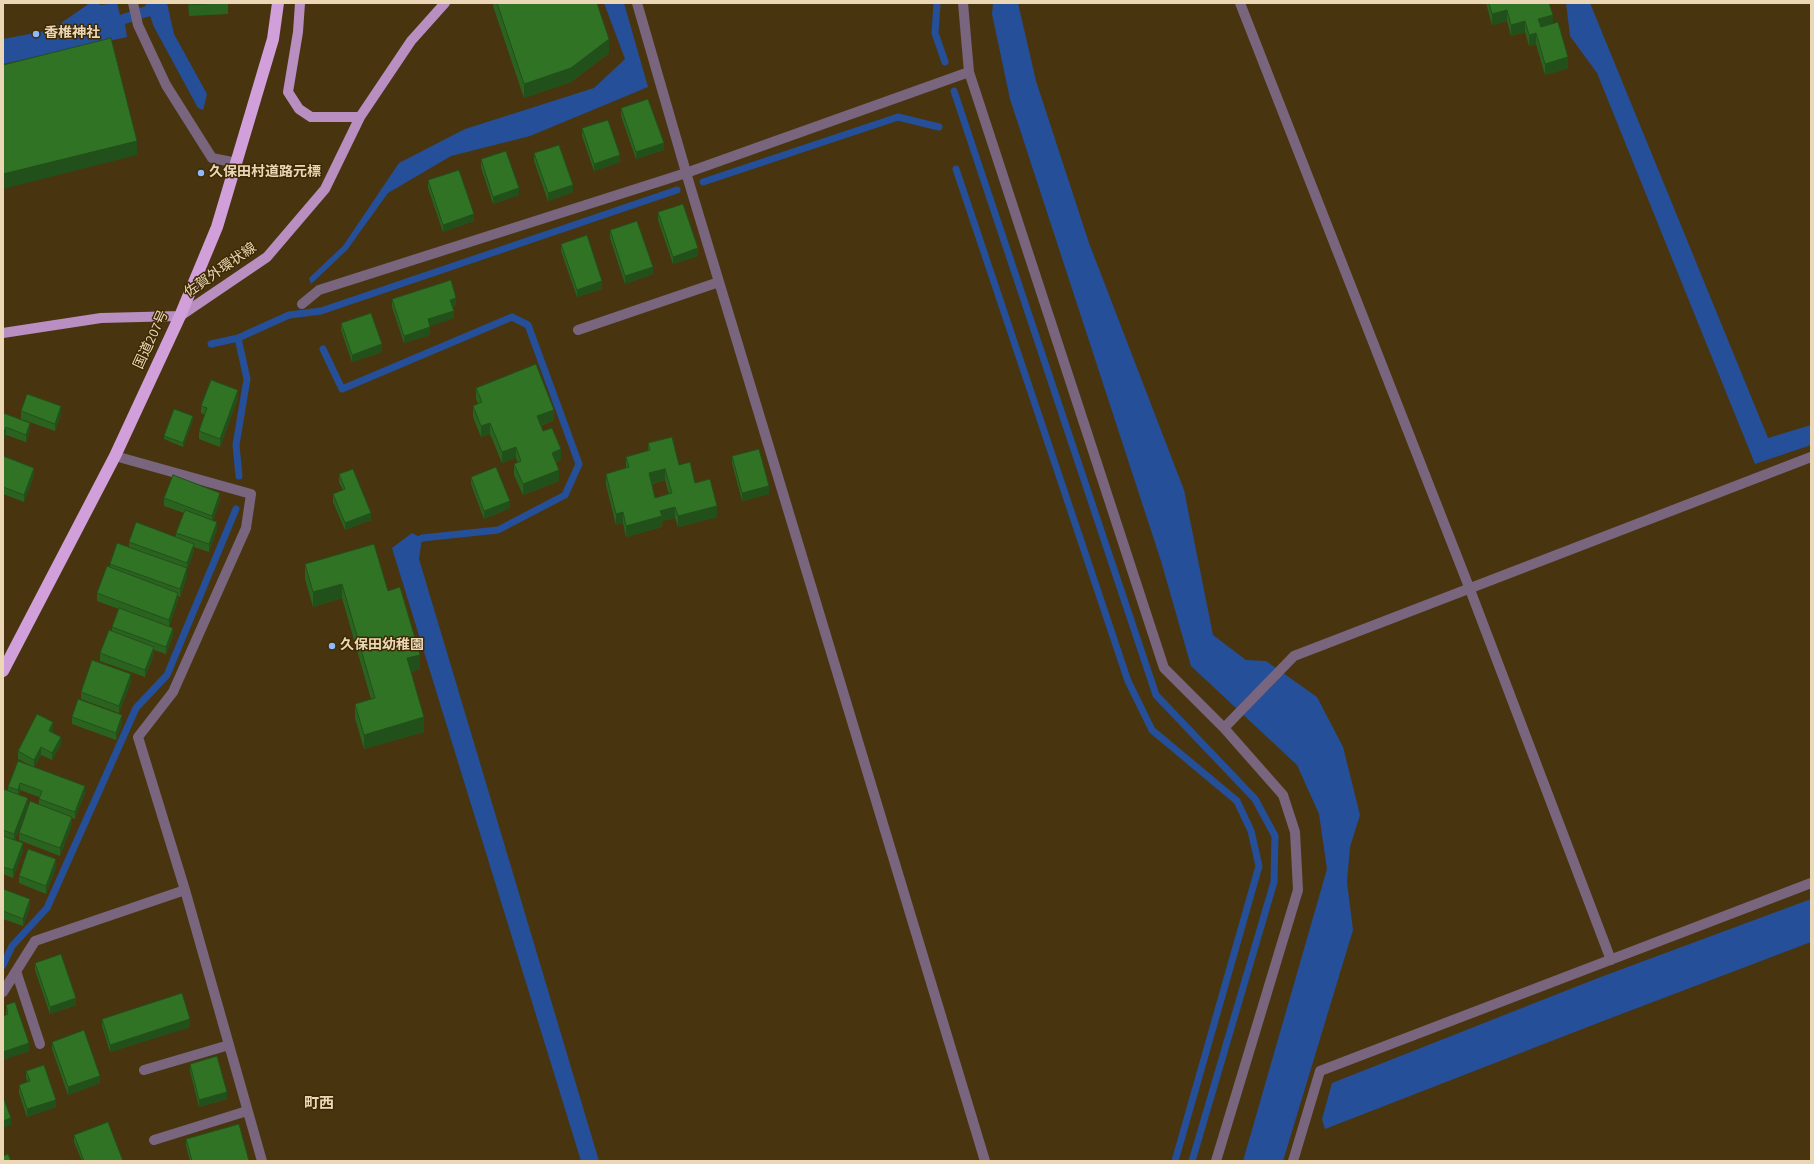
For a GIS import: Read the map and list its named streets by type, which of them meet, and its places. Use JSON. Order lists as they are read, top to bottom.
{
  "streets": {
    "highway": ["国道207号"],
    "main road": ["佐賀外環状線"]
  },
  "crossings": [
    ["佐賀外環状線", "国道207号"]
  ],
  "districts": ["町西"],
  "places": ["香椎神社", "久保田村道路元標", "久保田幼稚園"]
}
